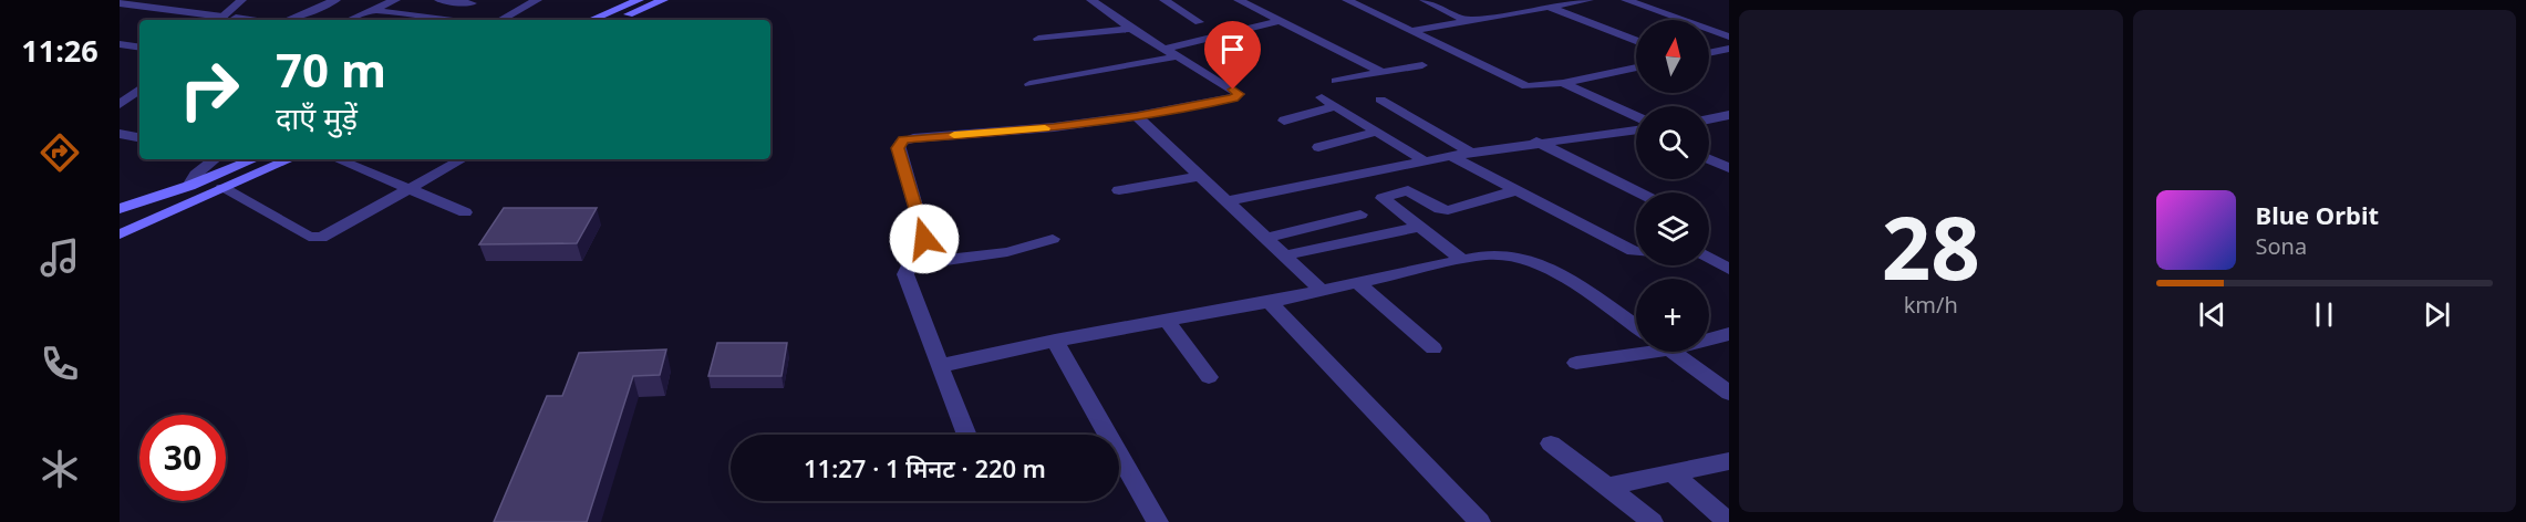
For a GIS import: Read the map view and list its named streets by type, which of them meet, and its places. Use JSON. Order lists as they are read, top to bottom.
{
  "north": "top",
  "page": {
    "tabs": "11:26",
    "tile": ["28", "km/h"],
    "map_buttons": "+",
    "turn": ["70 m", "दाएँ मुड़ें"],
    "song": ["Blue Orbit", "Sona"],
    "limit": "30",
    "trip": "11:27 · 1 मिनट · 220 m"
  }
}
